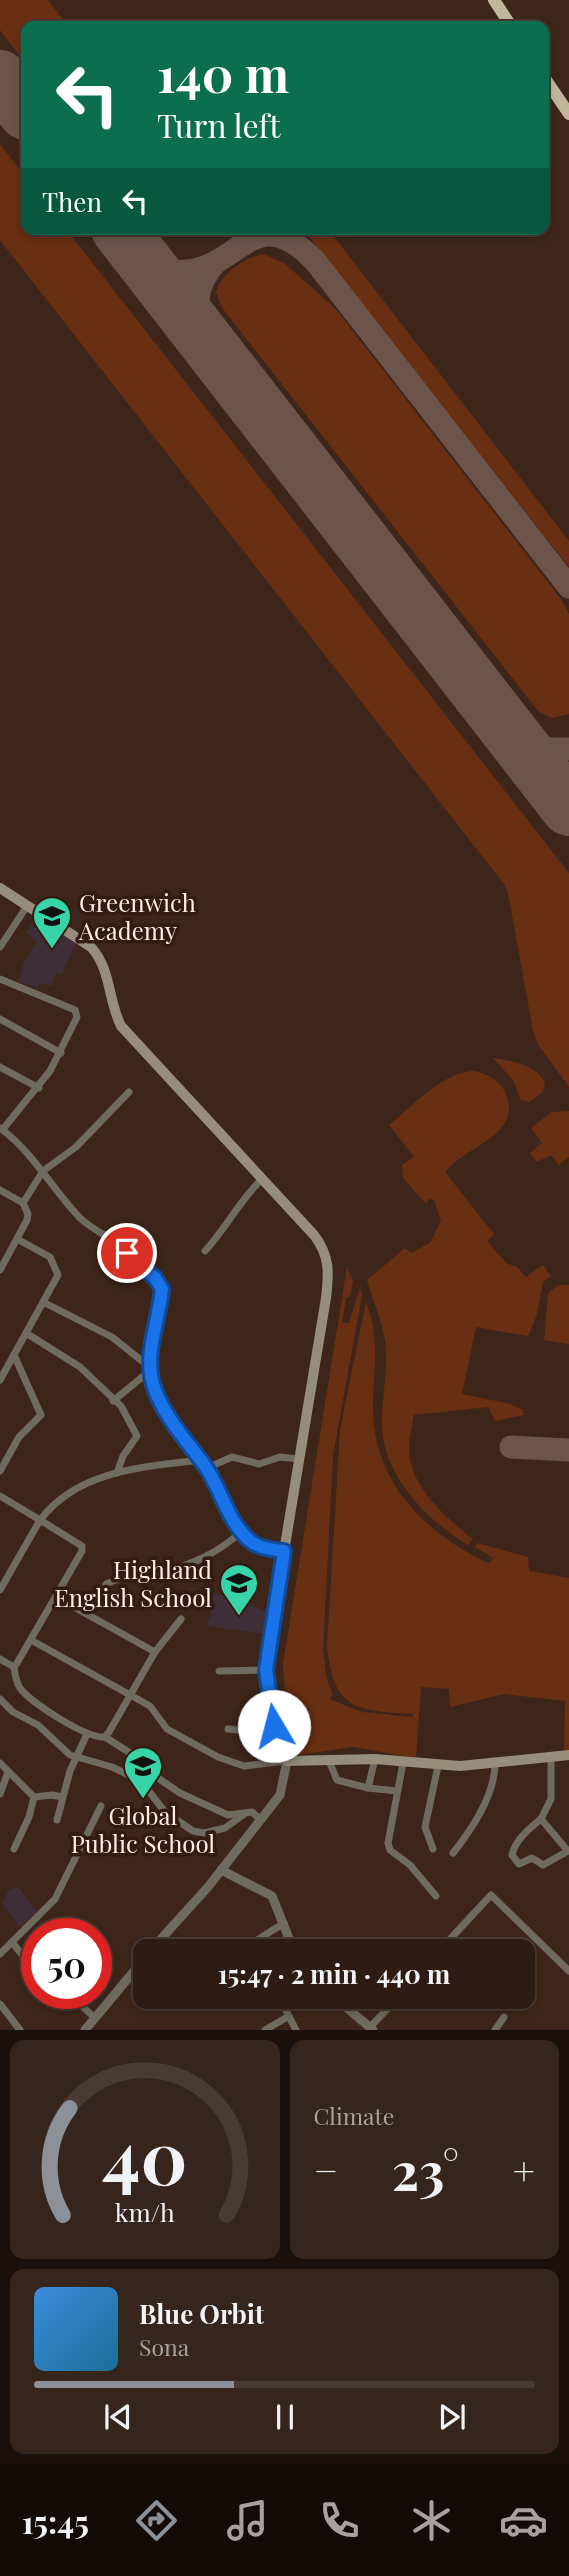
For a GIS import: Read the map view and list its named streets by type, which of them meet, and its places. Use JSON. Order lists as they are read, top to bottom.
{
  "places": {
    "school or university": ["Greenwich Academy", "Highland English School", "Global Public School"]
  },
  "page": {
    "turn": ["140 m", "Turn left"],
    "then": "Then",
    "limit": "50",
    "trip": "15:47 · 2 min · 440 m",
    "tile": "Climate",
    "heat": ["−", "23°", "+"],
    "song": ["Blue Orbit", "Sona"],
    "tabs": "15:45",
    "gauge": ["40", "km/h"]
  }
}
